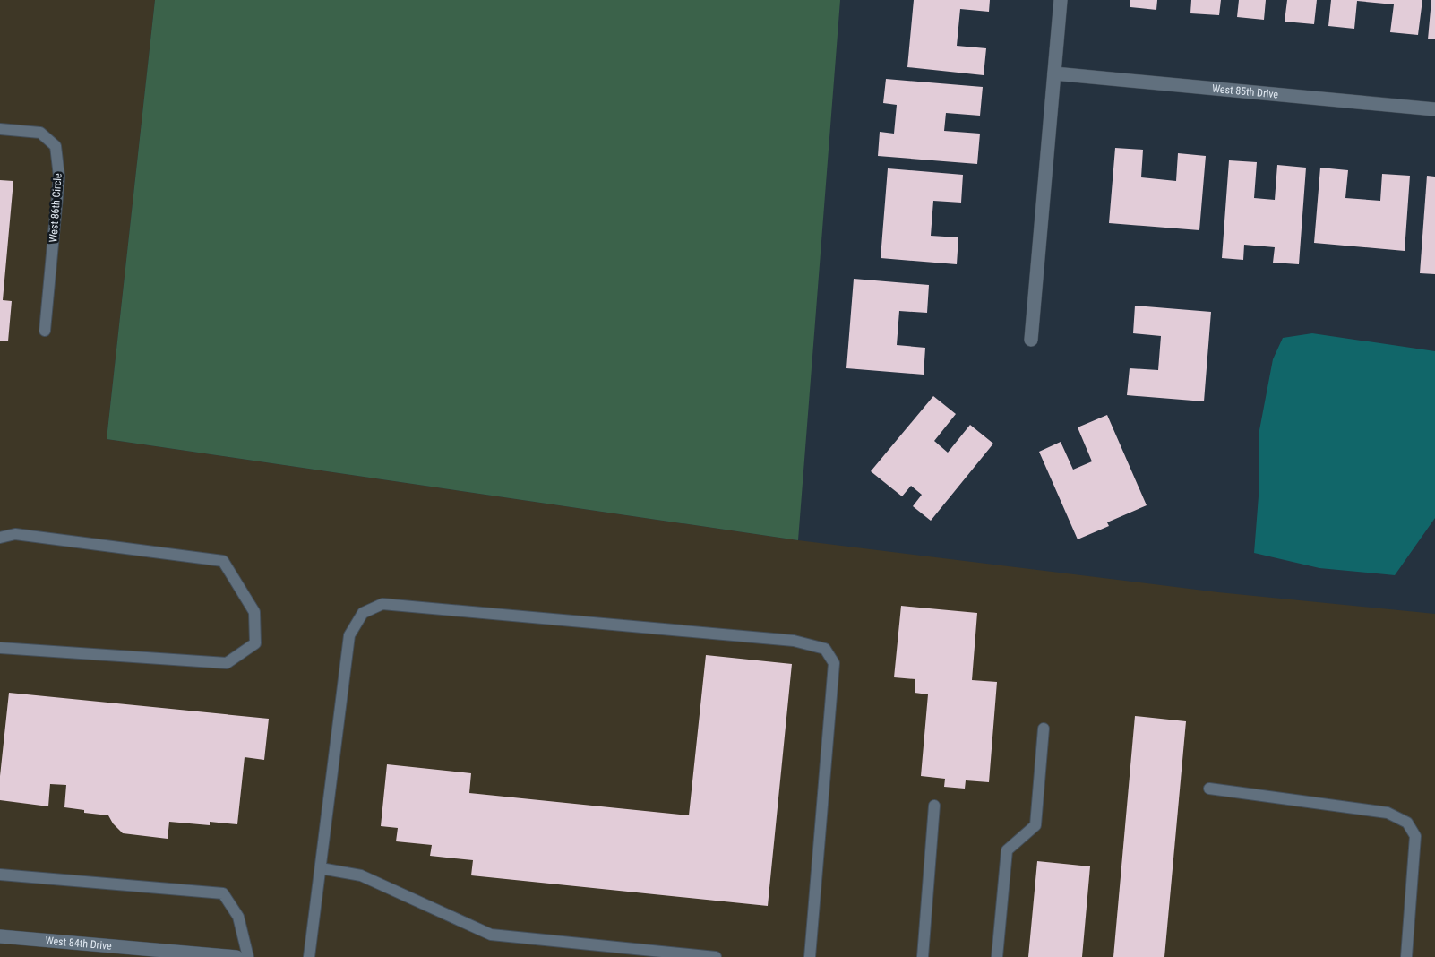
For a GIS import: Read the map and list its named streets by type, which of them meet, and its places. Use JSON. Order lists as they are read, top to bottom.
{
  "streets": {
    "street": ["West 85th Drive", "West 84th Drive"],
    "lane": ["West 86th Circle"]
  }
}
